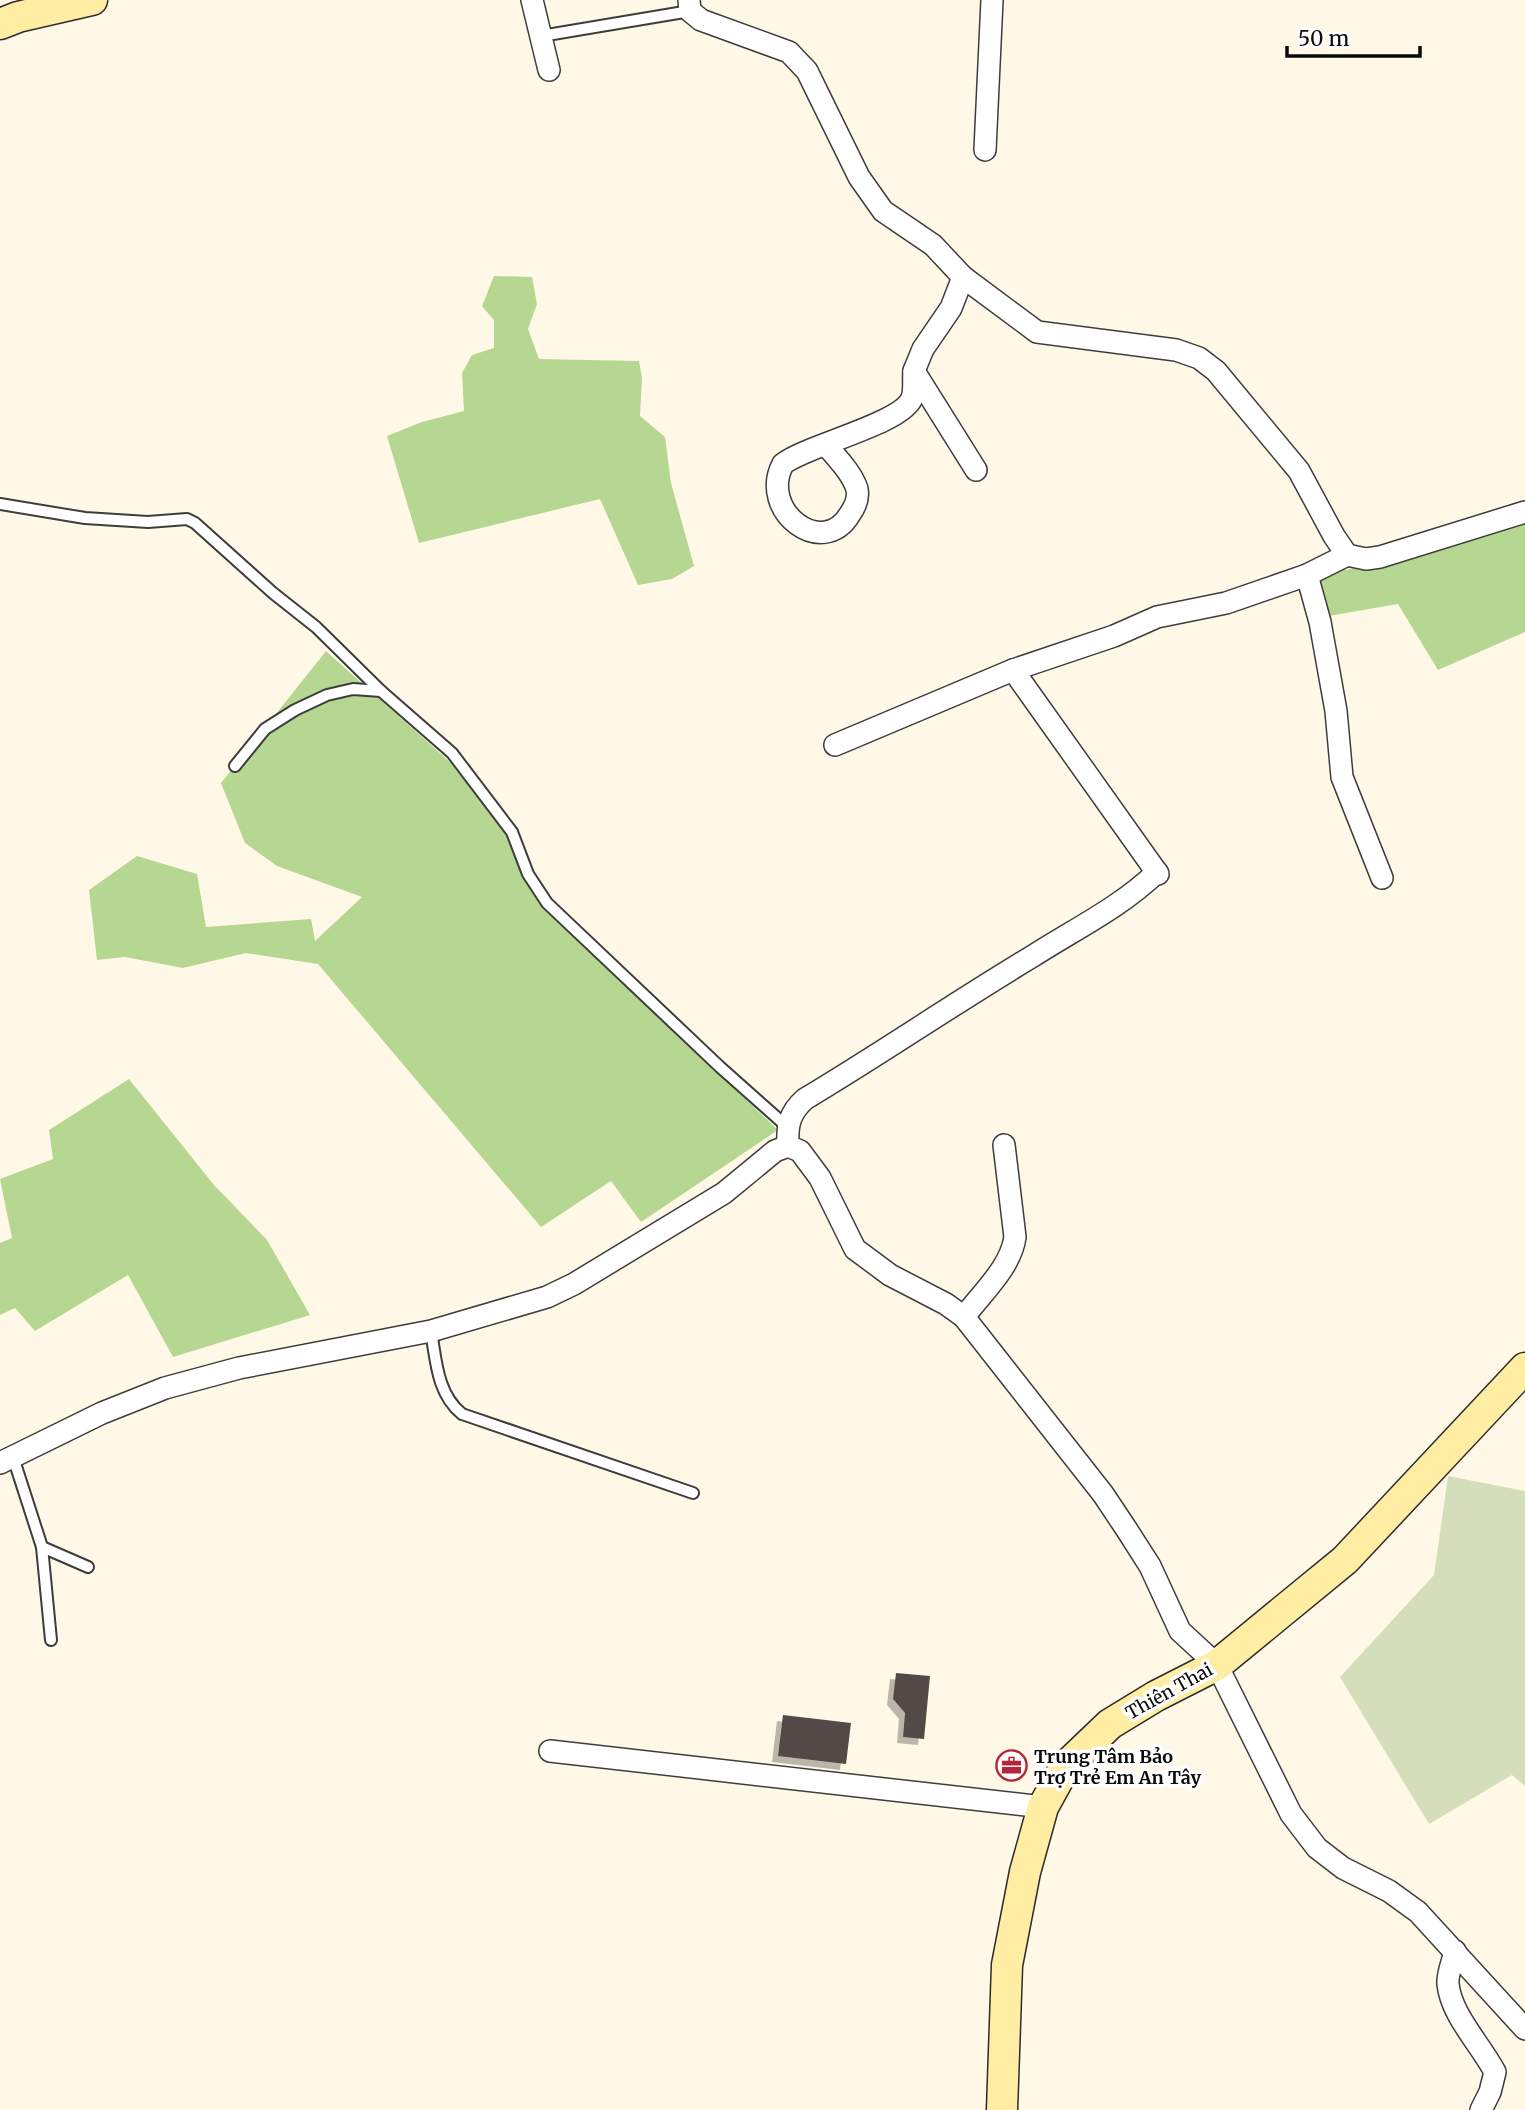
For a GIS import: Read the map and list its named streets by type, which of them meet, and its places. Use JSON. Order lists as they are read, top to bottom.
{
  "streets": {
    "street": ["Thiên Thai"]
  },
  "places": {
    "office": ["Trung Tâm Bảo Trợ Trẻ Em An Tây"]
  },
  "scale_bar": "50 m"
}
